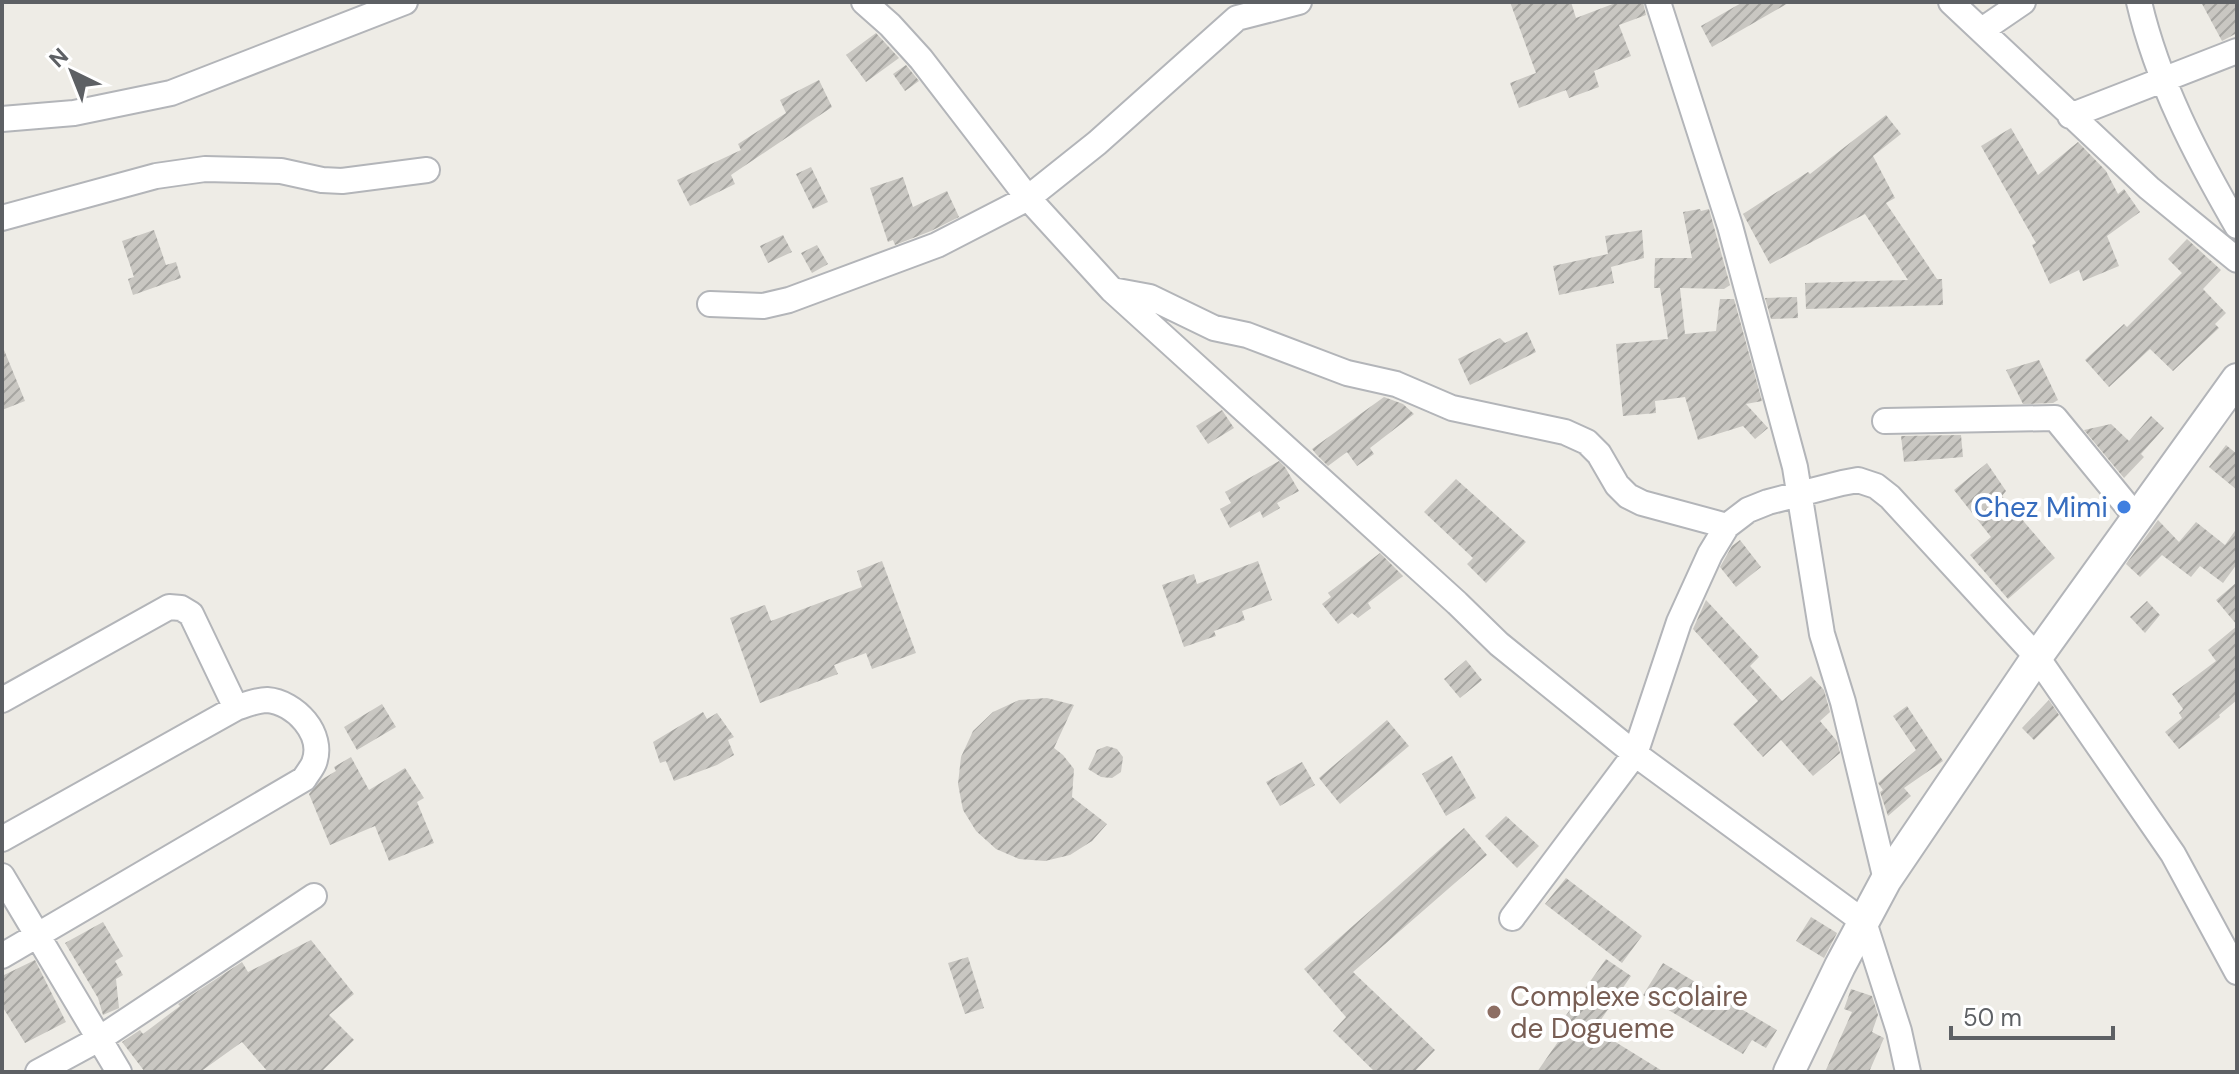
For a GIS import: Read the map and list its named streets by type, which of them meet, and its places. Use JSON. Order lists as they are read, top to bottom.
{
  "places": ["Chez Mimi", "Complexe scolaire de Dogueme"],
  "scale_bar": "50 m",
  "north": "top left"
}
